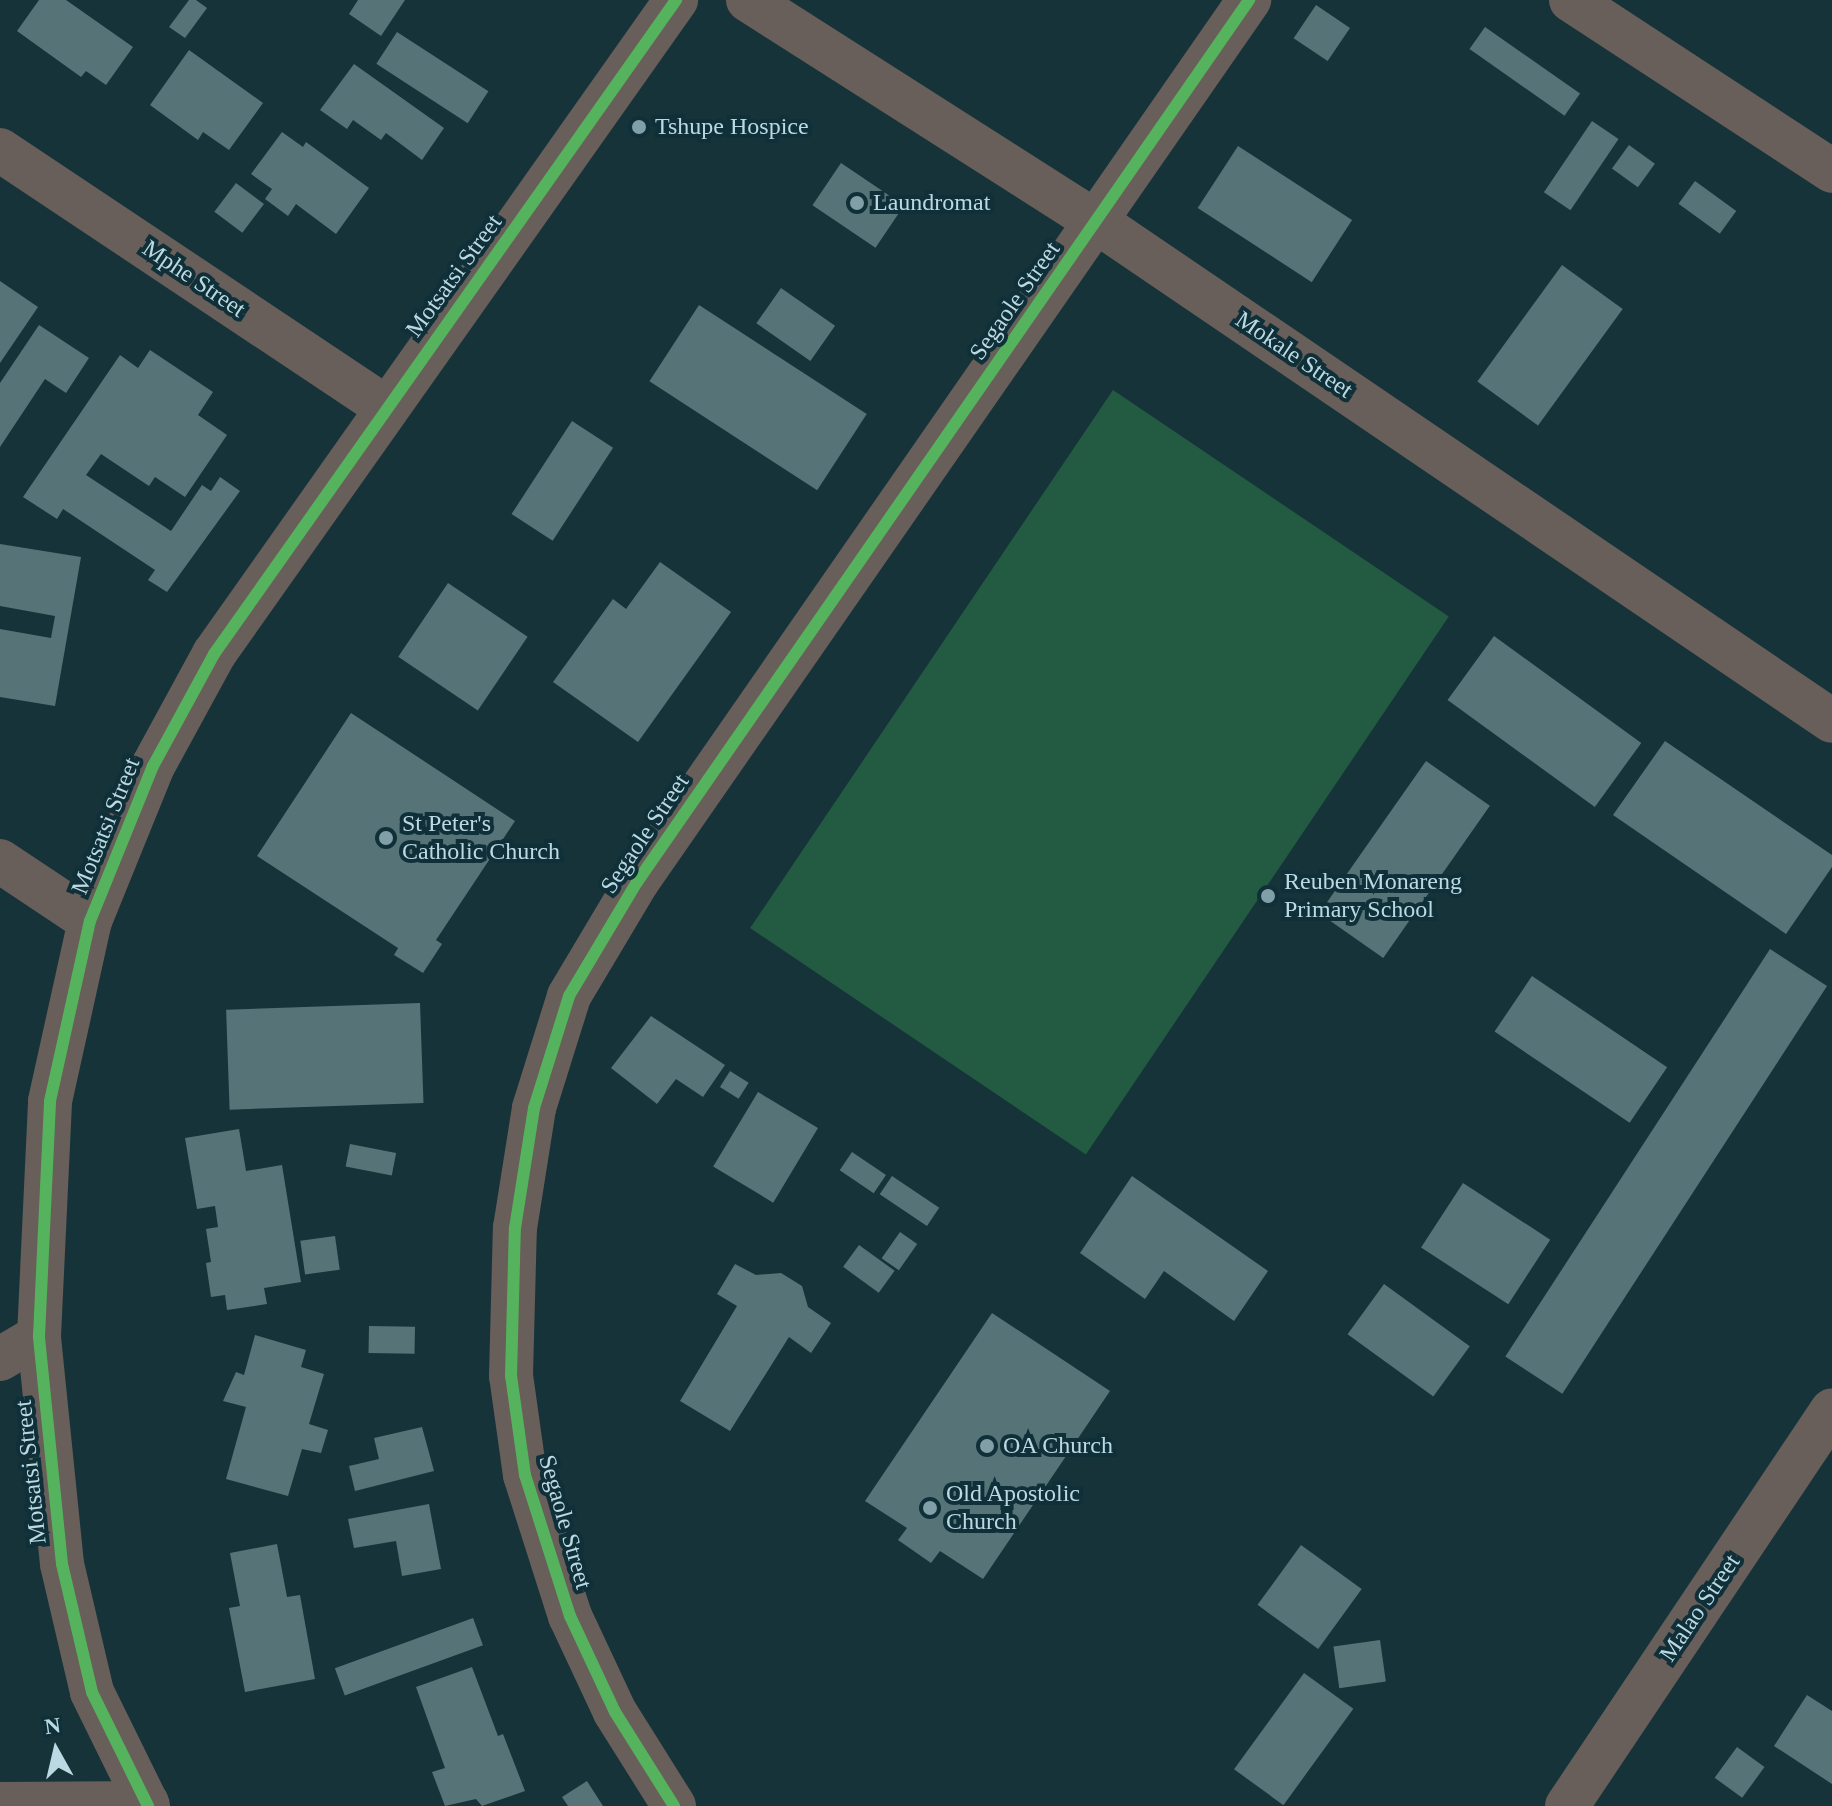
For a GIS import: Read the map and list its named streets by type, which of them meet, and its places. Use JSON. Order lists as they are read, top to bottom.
{
  "streets": {
    "street": [
      "Motsatsi Street",
      "Mphe Street",
      "Segaole Street",
      "Mokale Street",
      "Malao Street"
    ]
  },
  "crossings": [
    ["Motsatsi Street", "Mphe Street"],
    ["Segaole Street", "Mokale Street"]
  ],
  "places": [
    "Tshupe Hospice",
    "Laundromat",
    "St Peter's Catholic Church",
    "Reuben Monareng Primary School",
    "OA Church",
    "Old Apostolic Church"
  ],
  "north": "top"
}
